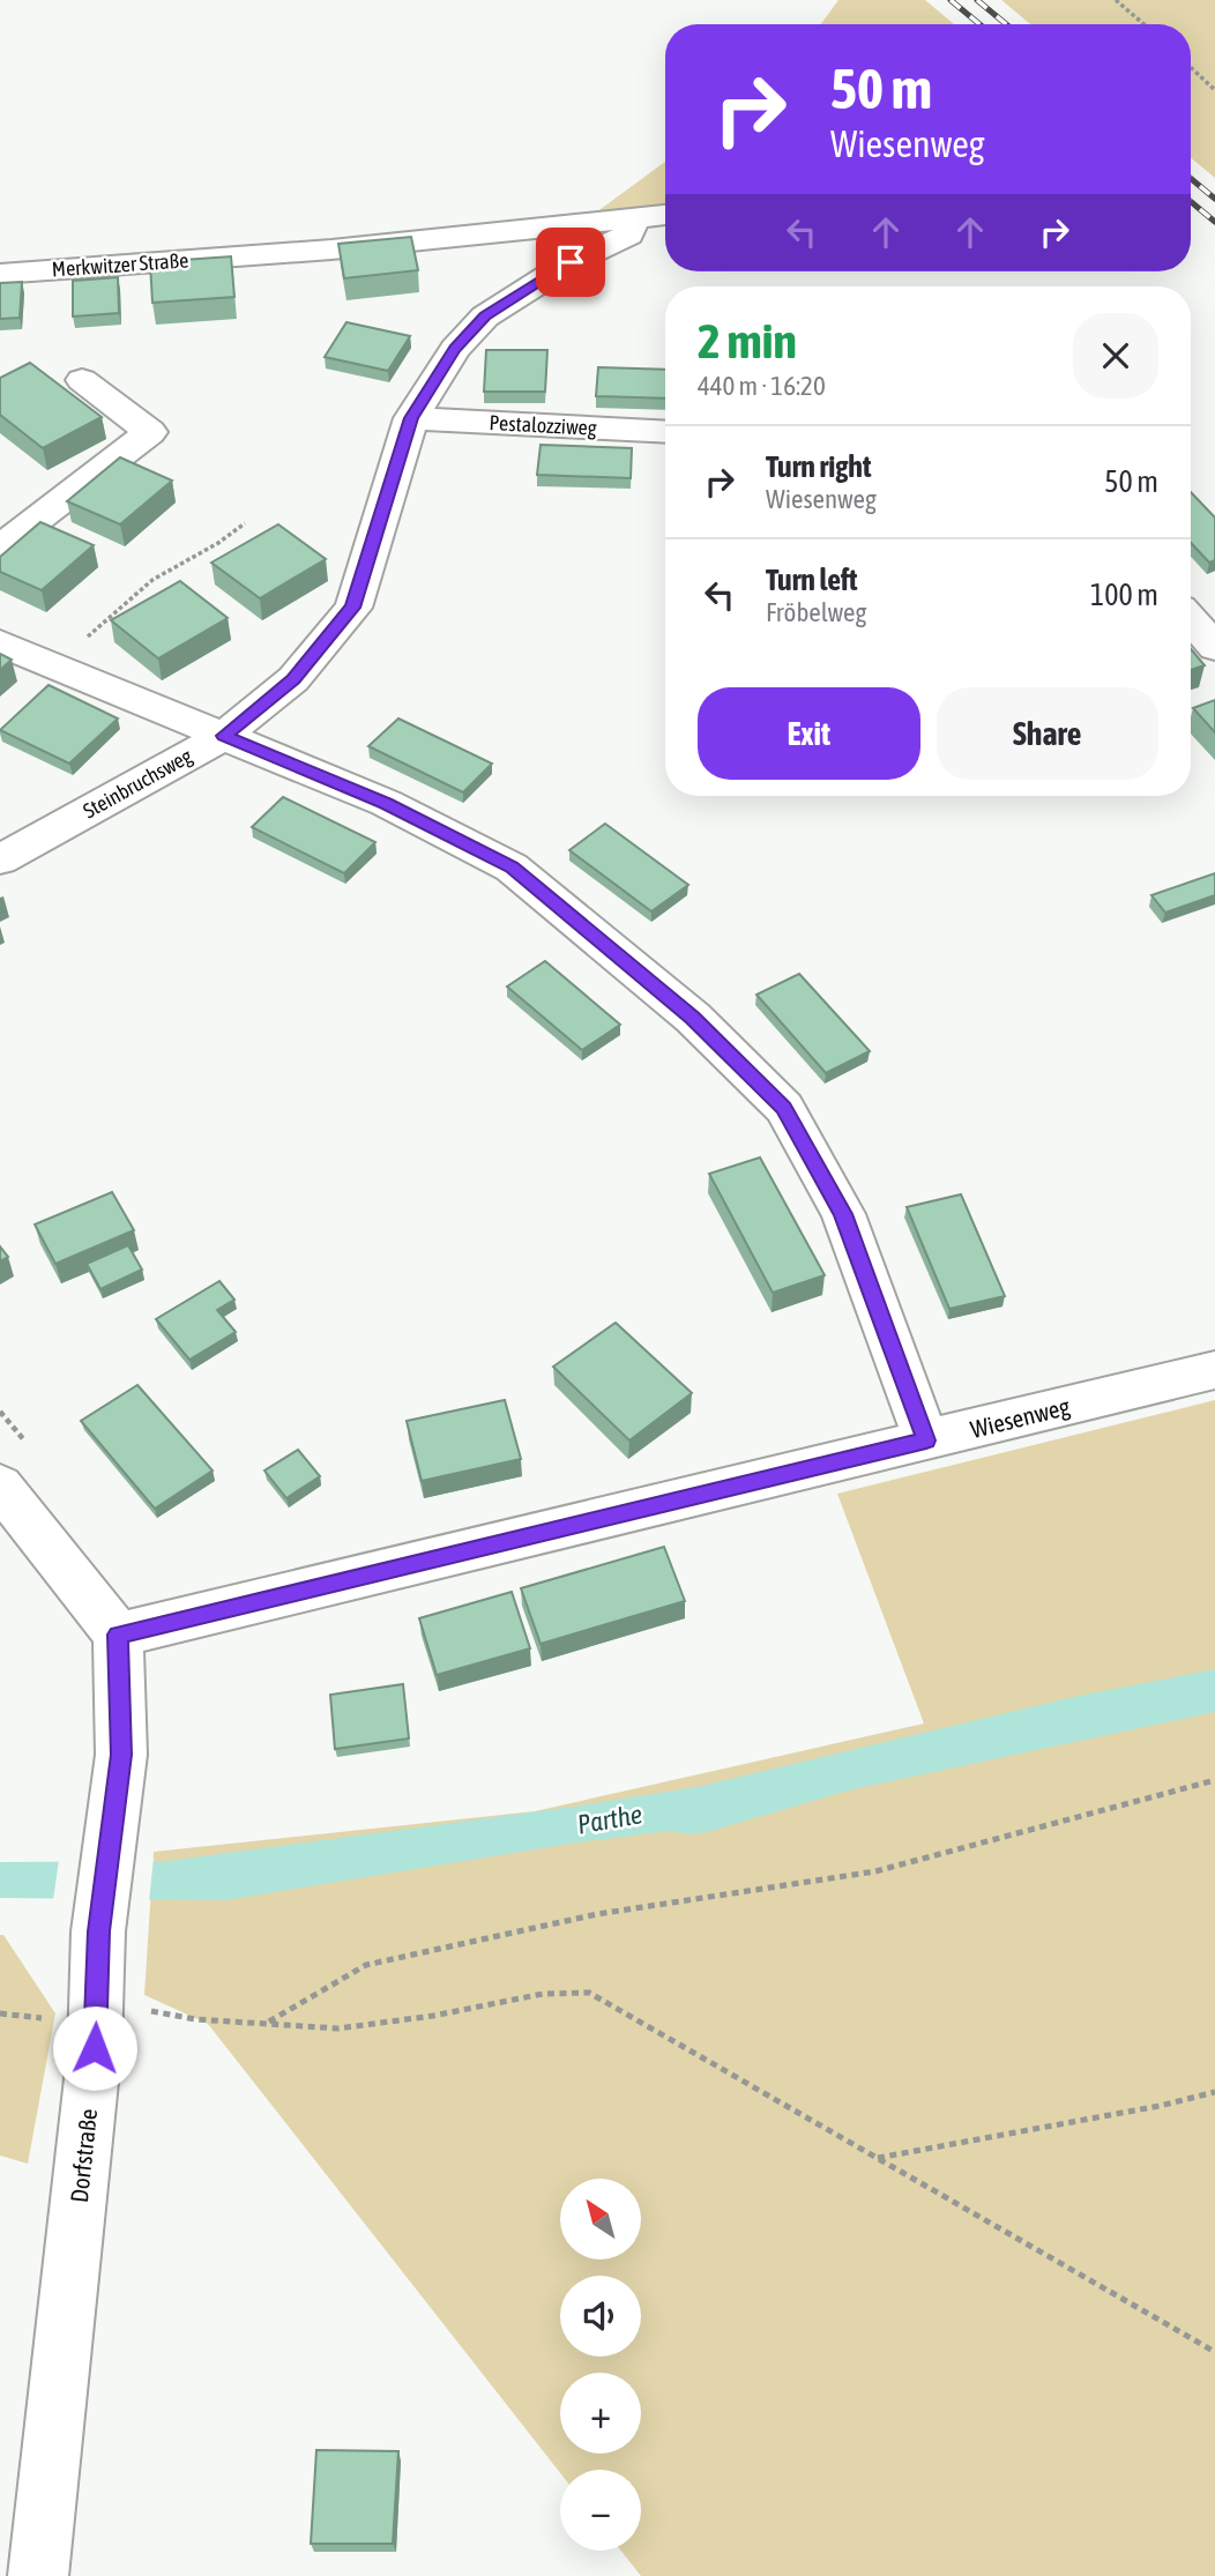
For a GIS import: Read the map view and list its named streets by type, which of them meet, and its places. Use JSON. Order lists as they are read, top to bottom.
{
  "streets": {
    "street": [
      "Merkwitzer Straße",
      "Pestalozziweg",
      "Steinbruchsweg",
      "Wiesenweg",
      "Dorfstraße"
    ]
  },
  "crossings": [
    ["Merkwitzer Straße", "Steinbruchsweg"],
    ["Pestalozziweg", "Steinbruchsweg"],
    ["Wiesenweg", "Dorfstraße"]
  ],
  "water": ["Parthe"],
  "north": "top left",
  "page": {
    "turn": ["50 m", "Wiesenweg"],
    "heading": ["2 min", "440 m · 16:20"],
    "list": [
      {
        "name": "Turn right",
        "note": "Wiesenweg",
        "value": "50 m"
      },
      {
        "name": "Turn left",
        "note": "Fröbelweg",
        "value": "100 m"
      }
    ],
    "buttons": ["Exit", "Share"],
    "map_buttons": ["+", "−"]
  }
}
